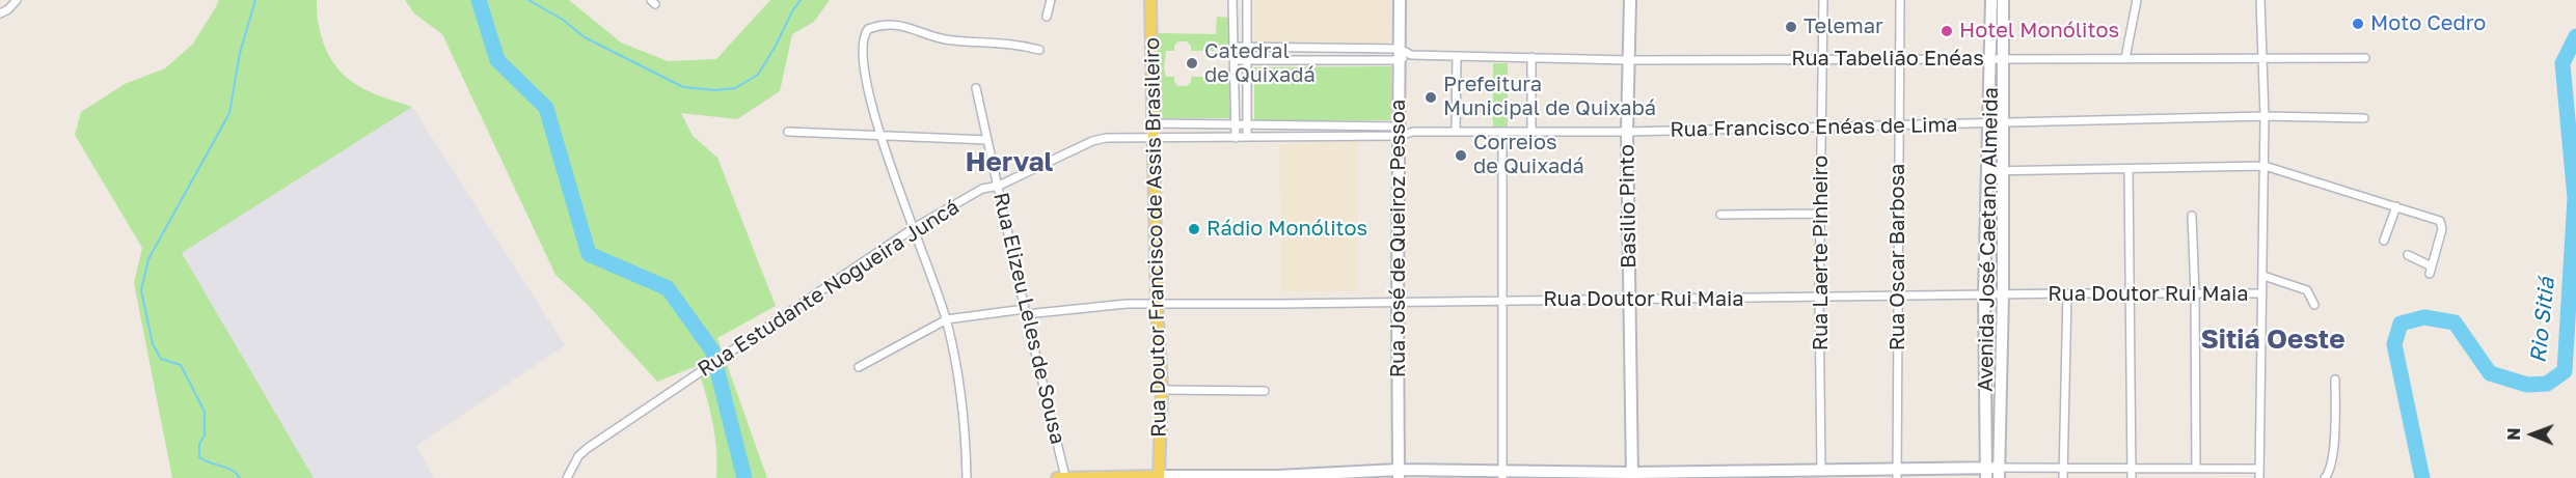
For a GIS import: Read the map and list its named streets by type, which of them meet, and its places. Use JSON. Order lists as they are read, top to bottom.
{
  "streets": {
    "main road": [
      "Basilio Pinto",
      "Rua Doutor Francisco de Assis Brasileiro",
      "Rua José de Queiroz Pessoa",
      "Avenida José Caetano Almeida"
    ],
    "street": [
      "Rua Tabelião Enéas",
      "Rua Francisco Enéas de Lima",
      "Rua Laerte Pinheiro",
      "Rua Oscar Barbosa",
      "Rua Estudante Nogueira Juncá",
      "Rua Doutor Rui Maia",
      "Rua Elizeu Leles de Sousa"
    ]
  },
  "crossings": [
    ["Rua Tabelião Enéas", "Basilio Pinto"],
    ["Rua Tabelião Enéas", "Rua José de Queiroz Pessoa"],
    ["Rua Tabelião Enéas", "Avenida José Caetano Almeida"],
    ["Rua Tabelião Enéas", "Rua Laerte Pinheiro"],
    ["Rua Tabelião Enéas", "Rua Oscar Barbosa"],
    ["Rua Francisco Enéas de Lima", "Basilio Pinto"],
    ["Rua Francisco Enéas de Lima", "Rua José de Queiroz Pessoa"],
    ["Rua Francisco Enéas de Lima", "Avenida José Caetano Almeida"],
    ["Rua Francisco Enéas de Lima", "Rua Laerte Pinheiro"],
    ["Rua Francisco Enéas de Lima", "Rua Oscar Barbosa"],
    ["Rua Francisco Enéas de Lima", "Rua Estudante Nogueira Juncá"],
    ["Basilio Pinto", "Rua Doutor Rui Maia"],
    ["Rua Doutor Francisco de Assis Brasileiro", "Rua Estudante Nogueira Juncá"],
    ["Rua Doutor Francisco de Assis Brasileiro", "Rua Doutor Rui Maia"],
    ["Rua José de Queiroz Pessoa", "Rua Estudante Nogueira Juncá"],
    ["Rua José de Queiroz Pessoa", "Rua Doutor Rui Maia"],
    ["Avenida José Caetano Almeida", "Rua Doutor Rui Maia"],
    ["Rua Laerte Pinheiro", "Rua Doutor Rui Maia"],
    ["Rua Oscar Barbosa", "Rua Doutor Rui Maia"],
    ["Rua Estudante Nogueira Juncá", "Rua Elizeu Leles de Sousa"],
    ["Rua Doutor Rui Maia", "Rua Elizeu Leles de Sousa"]
  ],
  "districts": ["Herval", "Sitiá Oeste"],
  "water": ["Rio Sitiá"],
  "places": [
    "Moto Cedro",
    "Telemar",
    "Hotel Monólitos",
    "Catedral de Quixadá",
    "Prefeitura Municipal de Quixabá",
    "Correios de Quixadá",
    "Rádio Monólitos"
  ],
  "north": "left"
}
